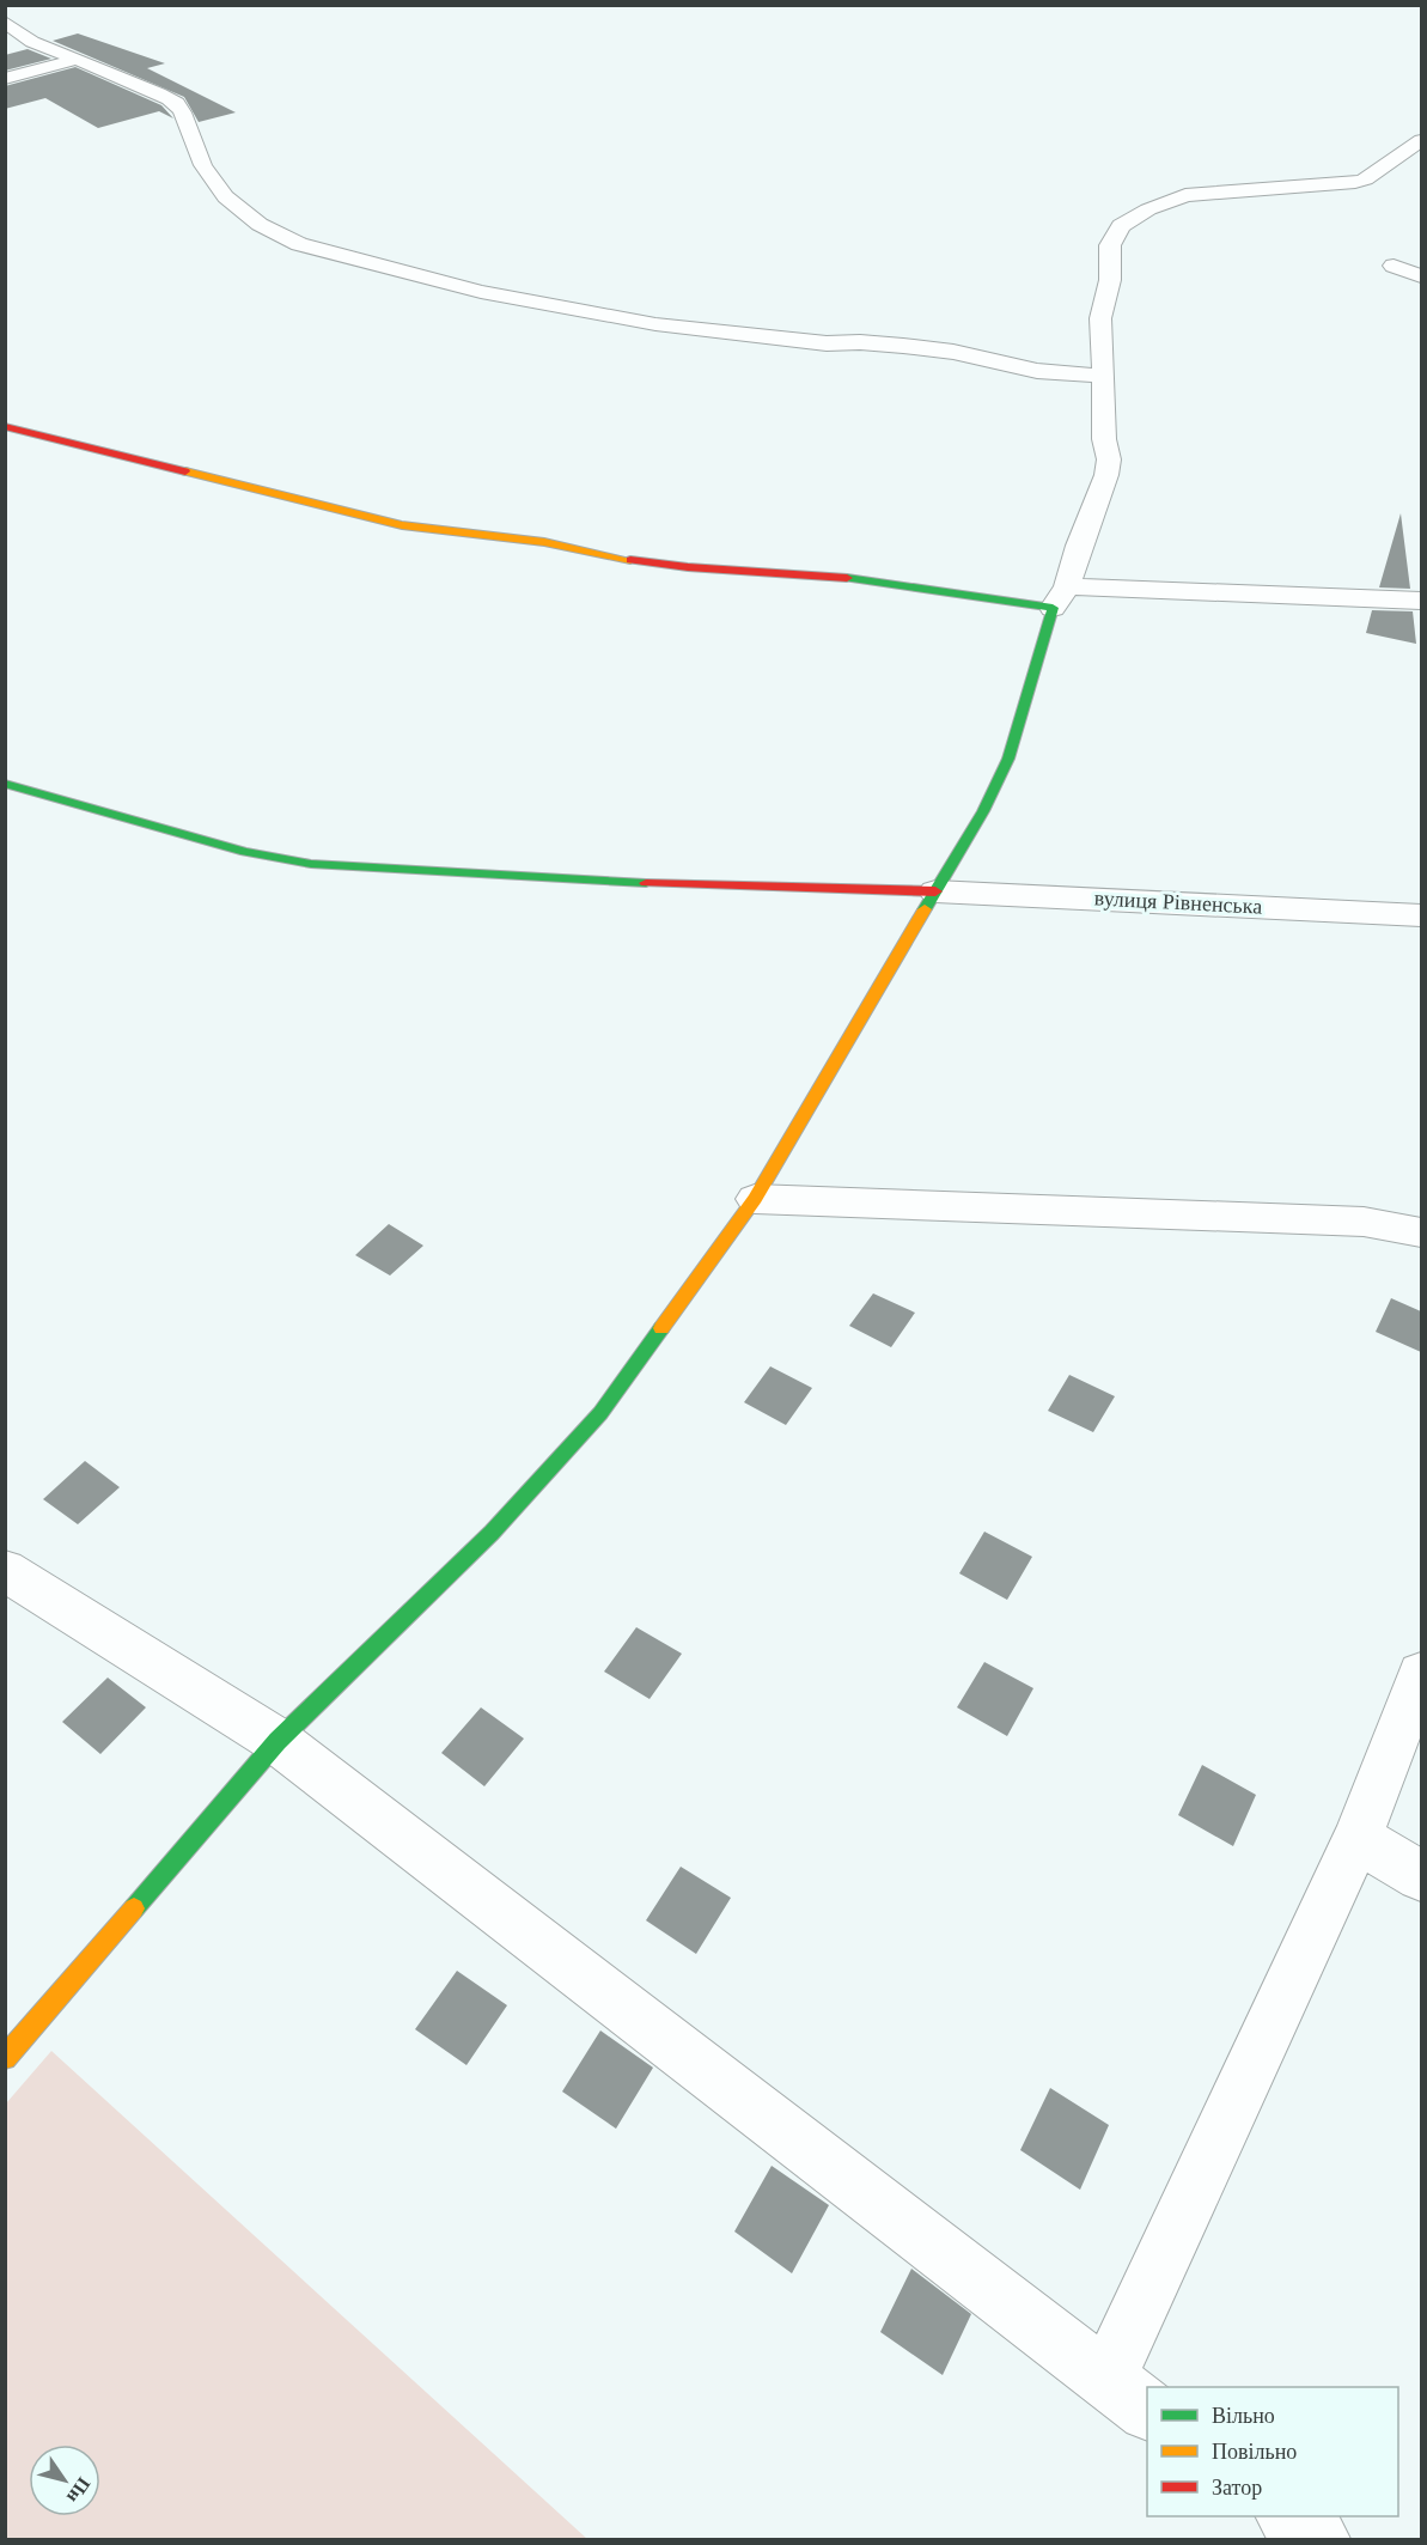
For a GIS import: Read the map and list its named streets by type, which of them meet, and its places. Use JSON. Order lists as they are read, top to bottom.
{
  "streets": {
    "street": ["вулиця Рівненська"]
  },
  "legend": ["Вільно", "Повільно", "Затор"],
  "north": "bottom right"
}
